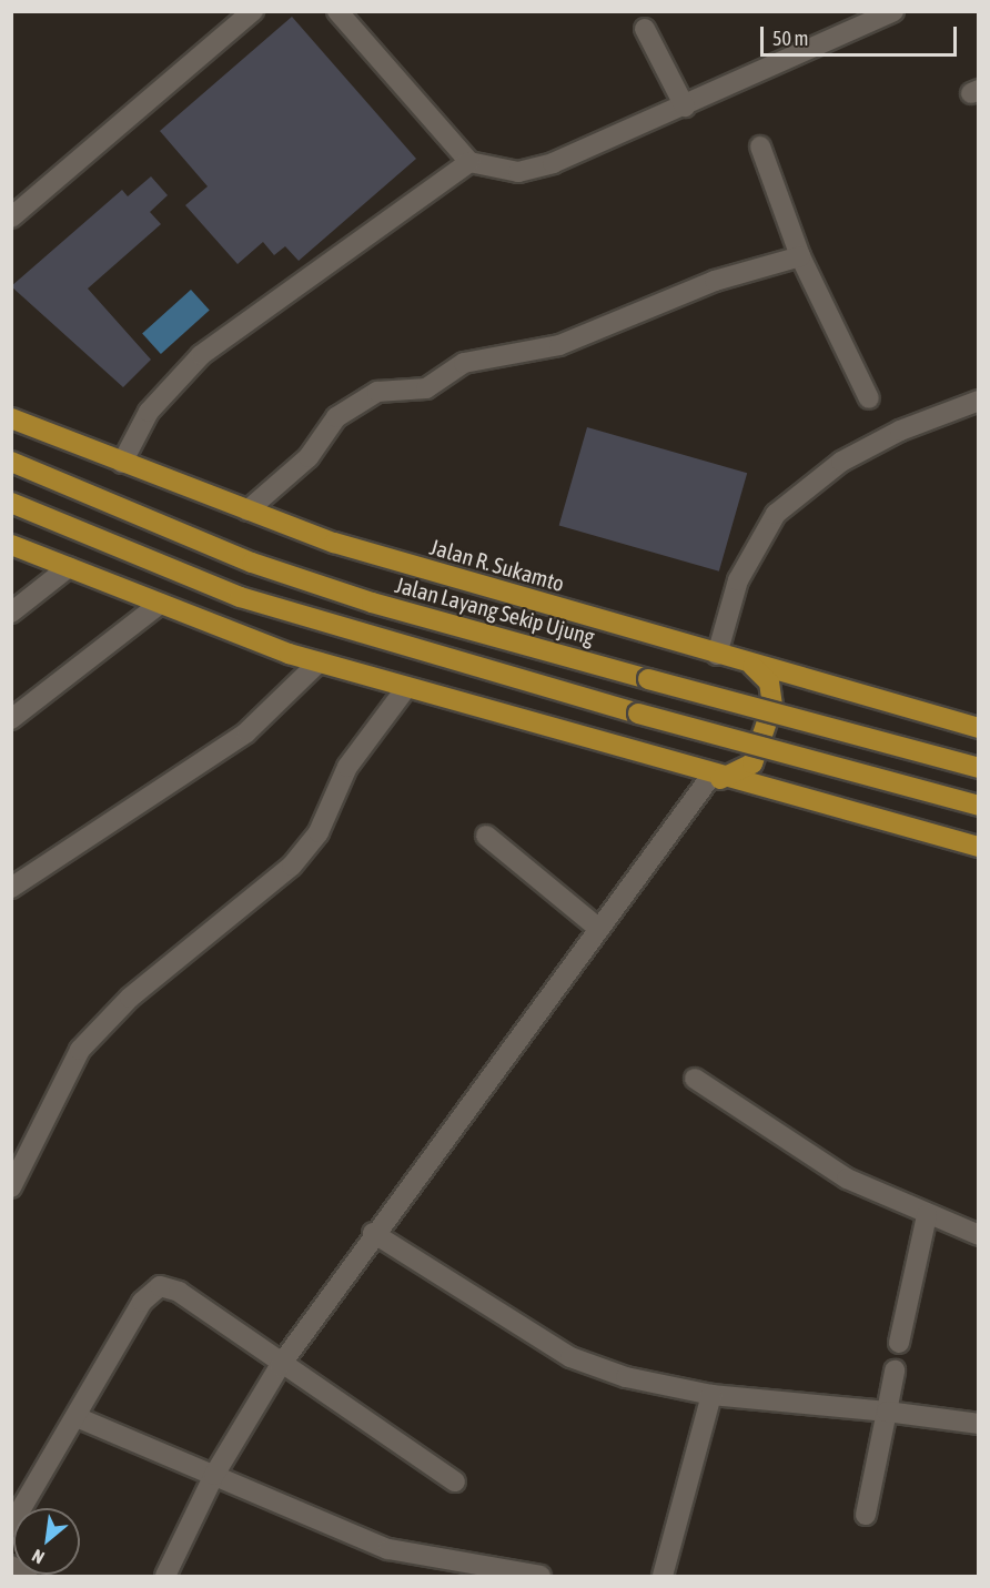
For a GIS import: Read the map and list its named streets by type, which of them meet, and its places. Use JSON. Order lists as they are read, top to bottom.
{
  "streets": {
    "highway": ["Jalan R. Sukamto", "Jalan Layang Sekip Ujung"]
  },
  "scale_bar": "50 m",
  "north": "bottom left"
}
